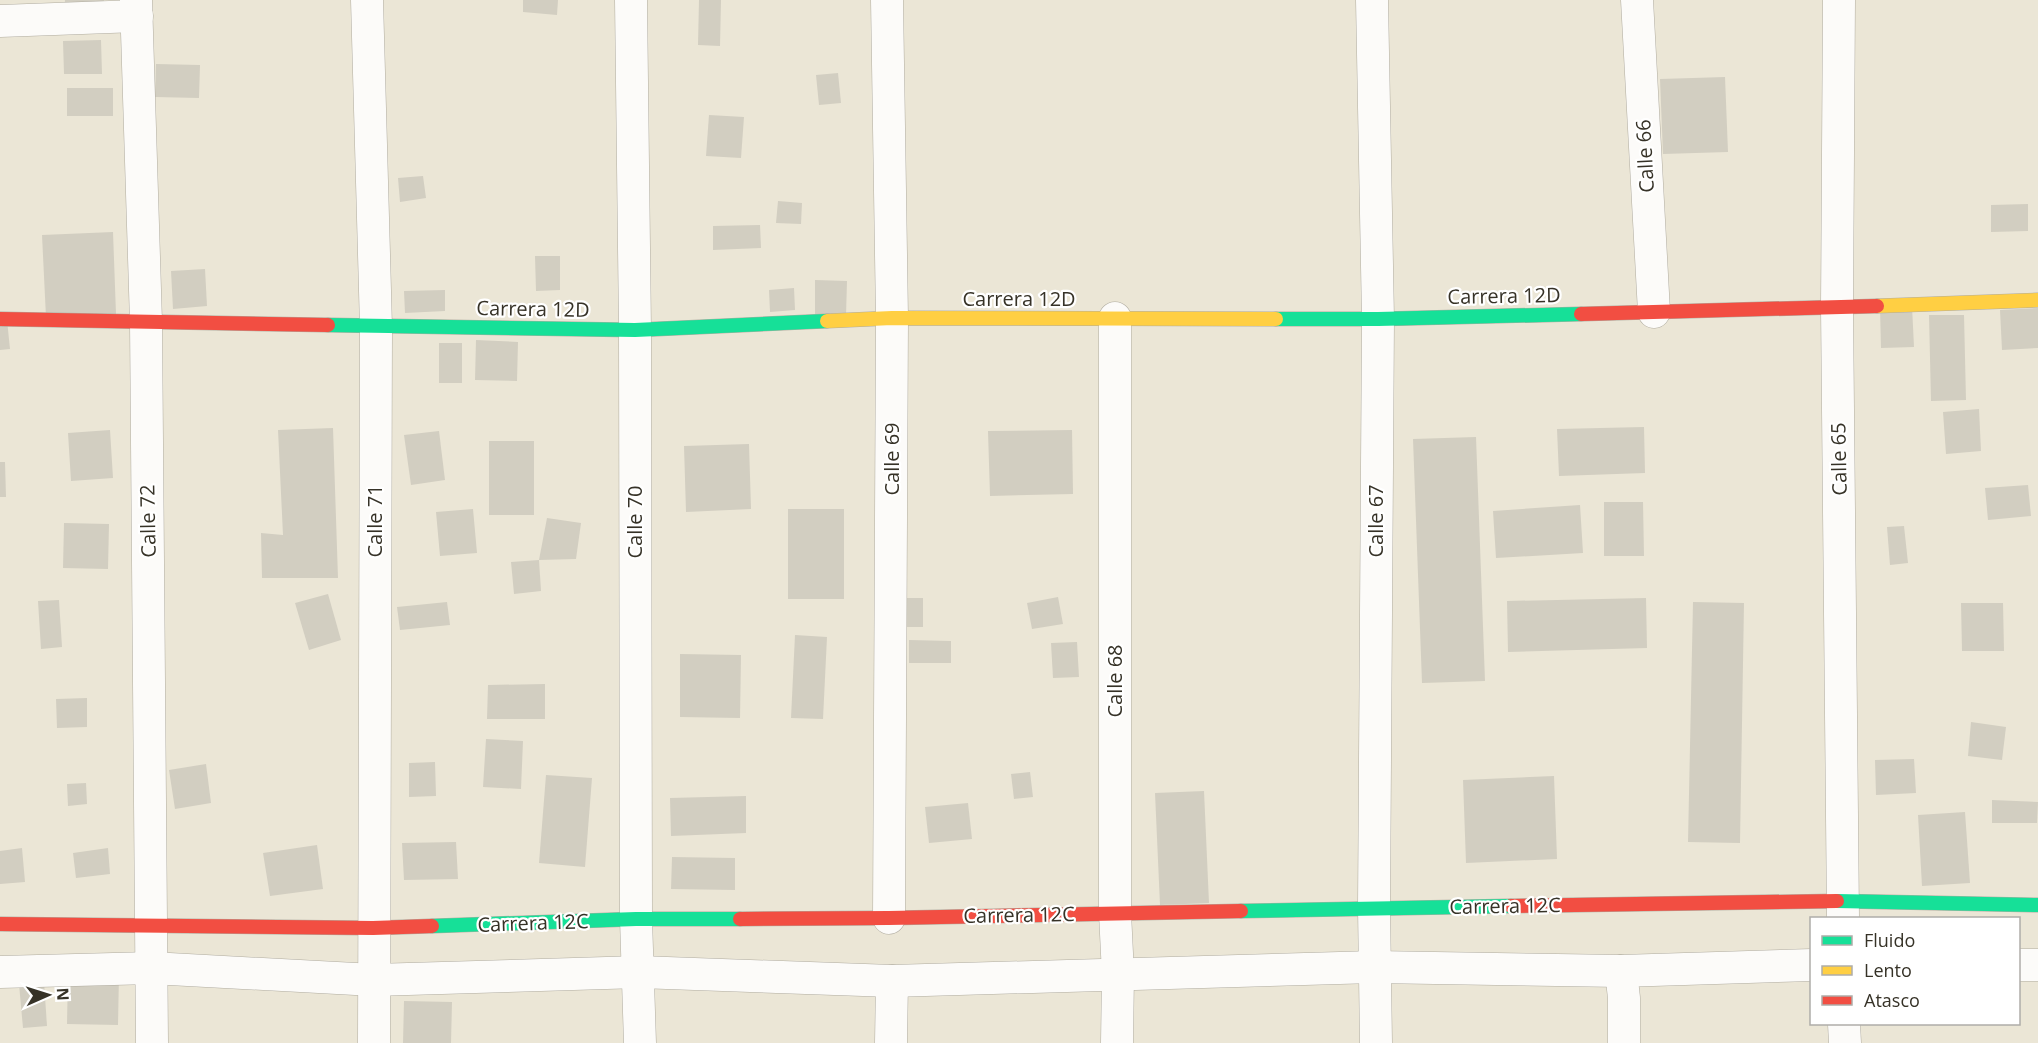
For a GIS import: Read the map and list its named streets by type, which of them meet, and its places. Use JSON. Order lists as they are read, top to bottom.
{
  "streets": {
    "street": [
      "Calle 66",
      "Carrera 12D",
      "Calle 69",
      "Calle 65",
      "Calle 72",
      "Calle 71",
      "Calle 67",
      "Calle 70",
      "Calle 68",
      "Carrera 12C"
    ]
  },
  "crossings": [
    ["Calle 66", "Carrera 12D"],
    ["Carrera 12D", "Calle 69"],
    ["Carrera 12D", "Calle 65"],
    ["Carrera 12D", "Calle 72"],
    ["Carrera 12D", "Calle 71"],
    ["Carrera 12D", "Calle 67"],
    ["Carrera 12D", "Calle 70"],
    ["Carrera 12D", "Calle 68"],
    ["Calle 69", "Carrera 12C"],
    ["Calle 65", "Carrera 12C"],
    ["Calle 72", "Carrera 12C"],
    ["Calle 71", "Carrera 12C"],
    ["Calle 67", "Carrera 12C"],
    ["Calle 70", "Carrera 12C"],
    ["Calle 68", "Carrera 12C"]
  ],
  "legend": ["Fluido", "Lento", "Atasco"],
  "north": "right"
}
